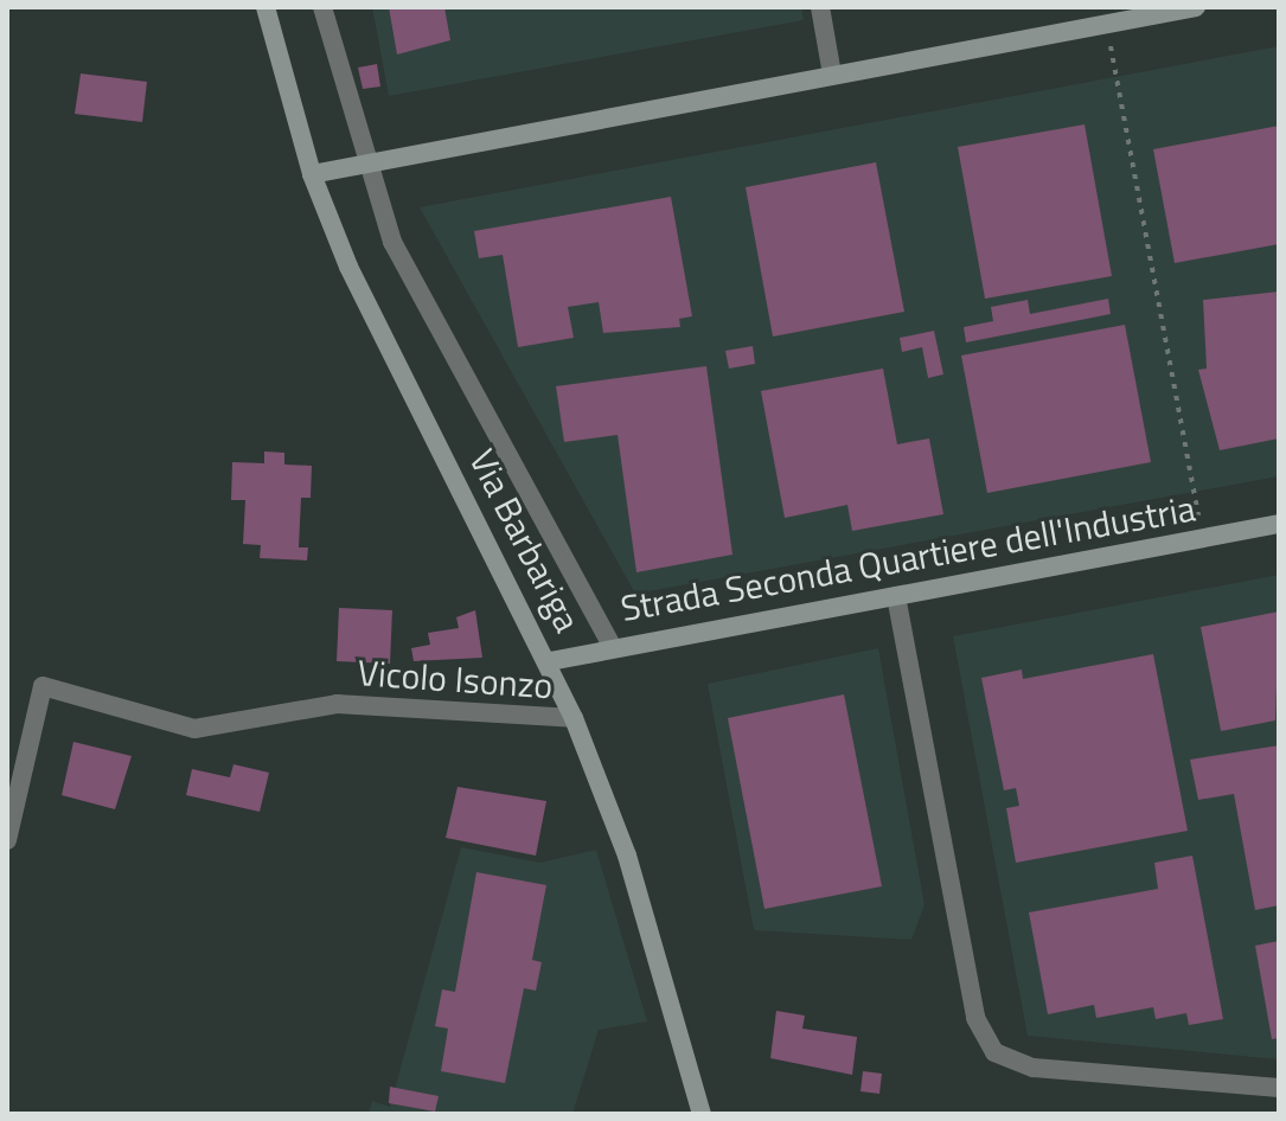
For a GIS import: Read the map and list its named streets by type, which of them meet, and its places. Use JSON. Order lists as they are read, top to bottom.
{
  "streets": {
    "street": ["Via Barbariga", "Strada Seconda Quartiere dell'Industria", "Vicolo Isonzo"]
  },
  "crossings": [
    ["Via Barbariga", "Strada Seconda Quartiere dell'Industria"],
    ["Via Barbariga", "Vicolo Isonzo"]
  ]
}
